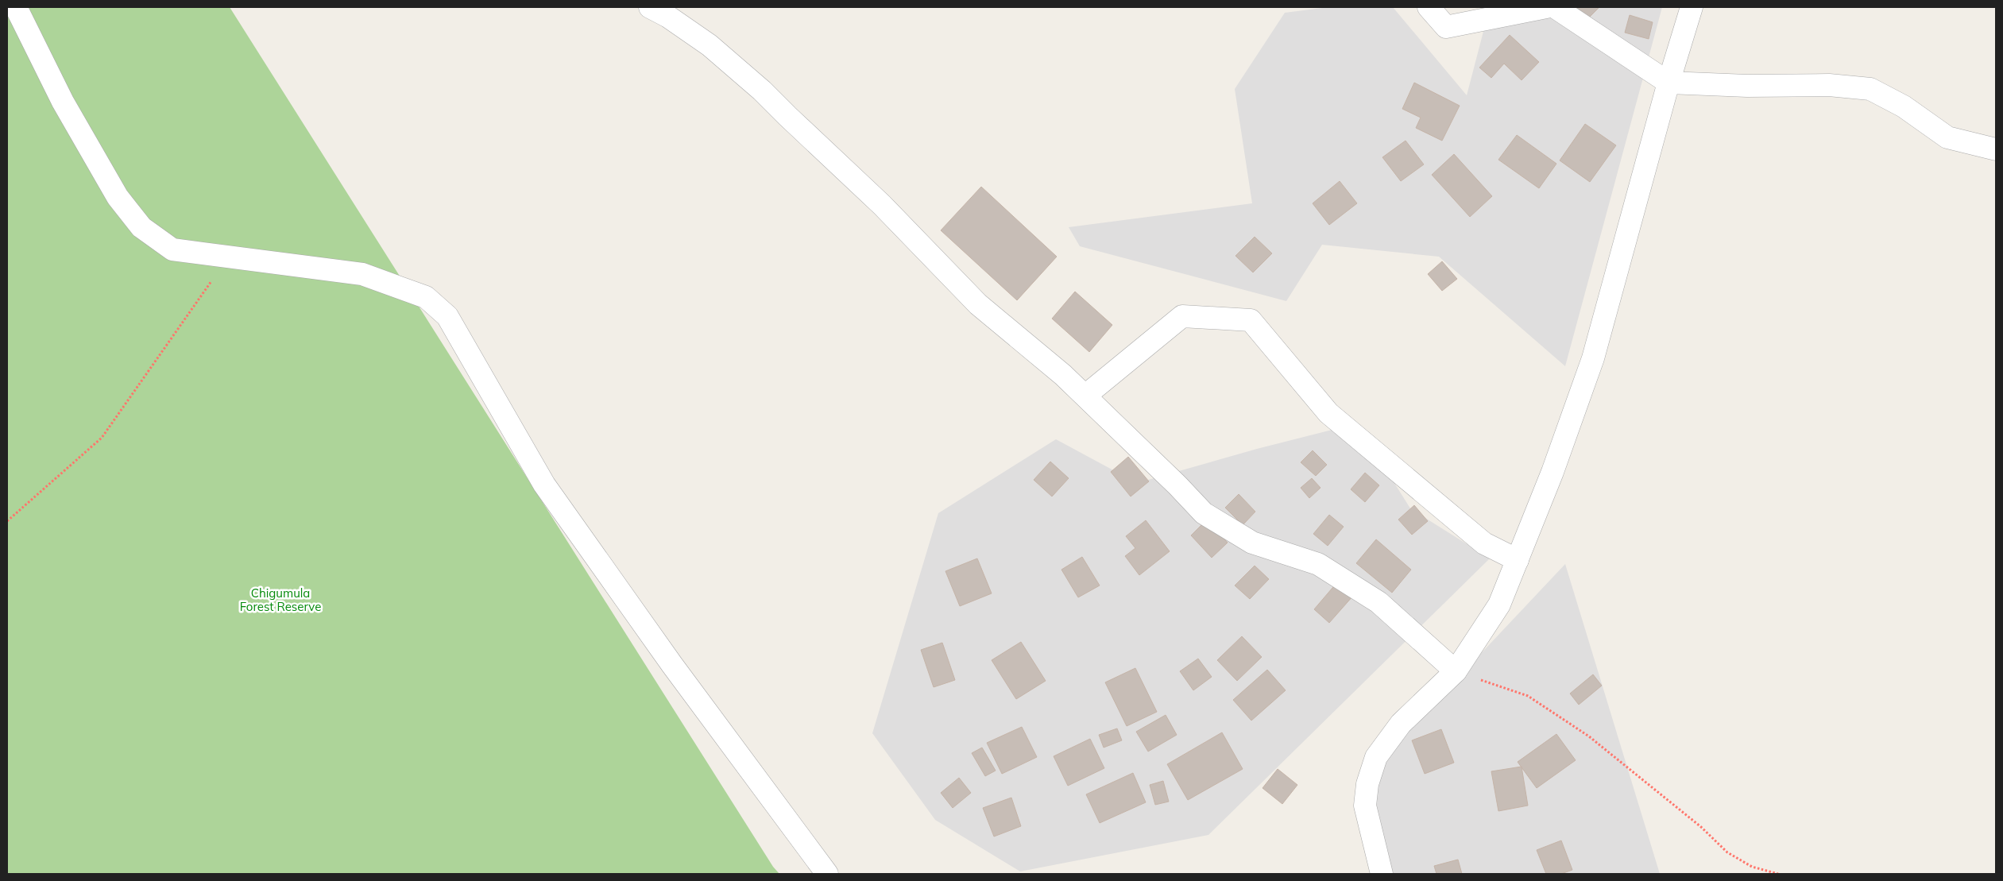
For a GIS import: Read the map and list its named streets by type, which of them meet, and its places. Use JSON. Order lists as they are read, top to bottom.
{
  "parks": ["Chigumula Forest Reserve"]
}
